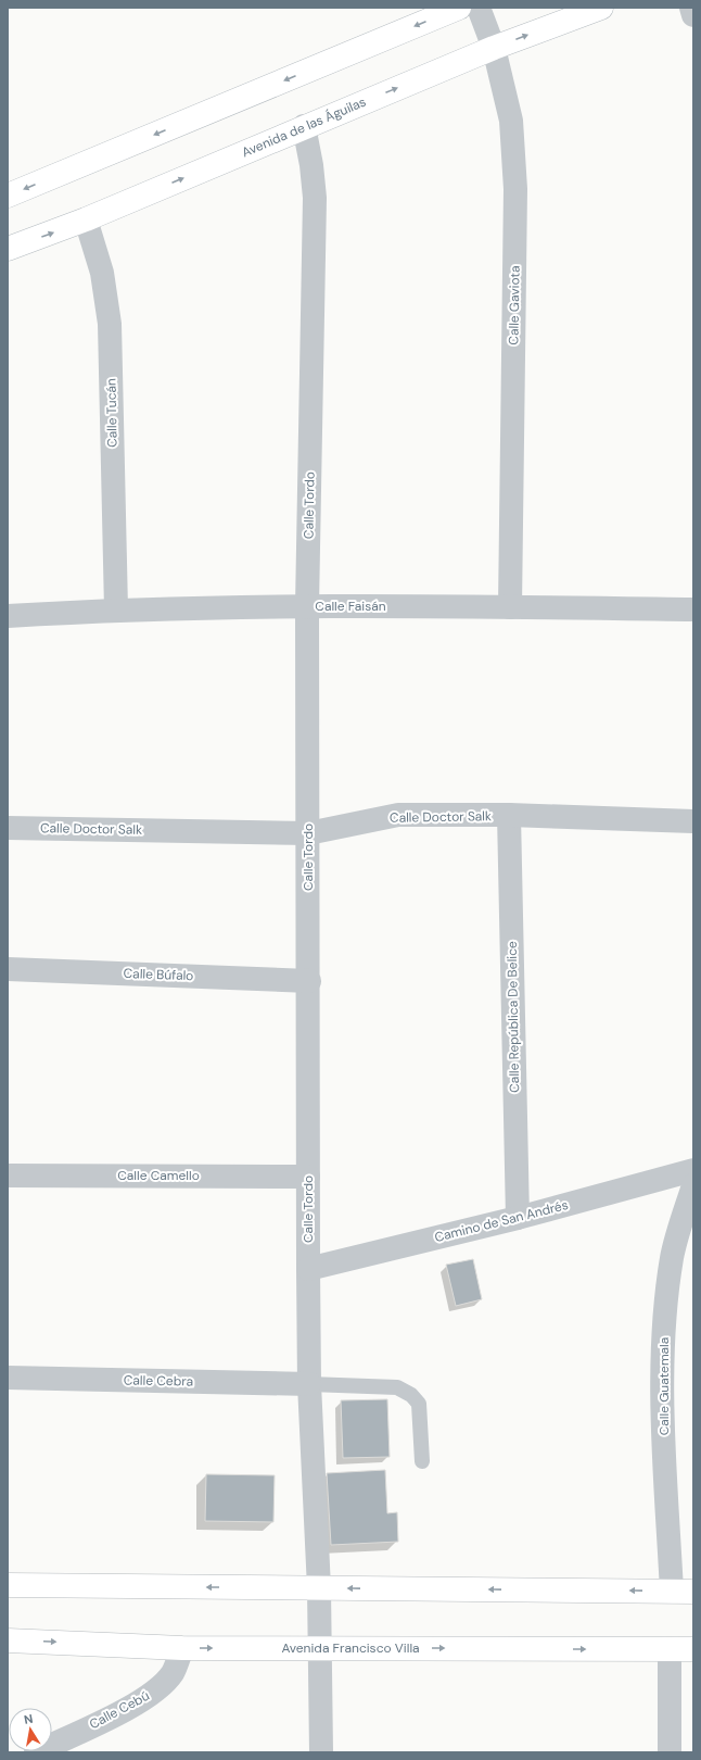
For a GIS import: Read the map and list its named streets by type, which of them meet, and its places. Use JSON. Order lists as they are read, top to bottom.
{
  "streets": {
    "main road": ["Avenida de las Águilas", "Avenida Francisco Villa"],
    "street": [
      "Calle Gaviota",
      "Calle Tucán",
      "Calle Tordo",
      "Calle Faisán",
      "Calle Doctor Salk",
      "Calle Búfalo",
      "Calle República De Belice",
      "Calle Camello",
      "Camino de San Andrés",
      "Calle Cebra",
      "Calle Guatemala",
      "Calle Cebú"
    ]
  },
  "crossings": [
    ["Avenida de las Águilas", "Calle Gaviota"],
    ["Avenida de las Águilas", "Calle Tucán"],
    ["Avenida de las Águilas", "Calle Tordo"],
    ["Calle Gaviota", "Calle Faisán"],
    ["Calle Tucán", "Calle Faisán"],
    ["Calle Tordo", "Calle Faisán"],
    ["Calle Tordo", "Calle Doctor Salk"],
    ["Calle Tordo", "Calle Búfalo"],
    ["Calle Tordo", "Calle Camello"],
    ["Calle Tordo", "Camino de San Andrés"],
    ["Calle Tordo", "Calle Cebra"],
    ["Calle Tordo", "Avenida Francisco Villa"],
    ["Calle Doctor Salk", "Calle República De Belice"],
    ["Calle República De Belice", "Camino de San Andrés"],
    ["Avenida Francisco Villa", "Calle Cebú"]
  ],
  "north": "top"
}
